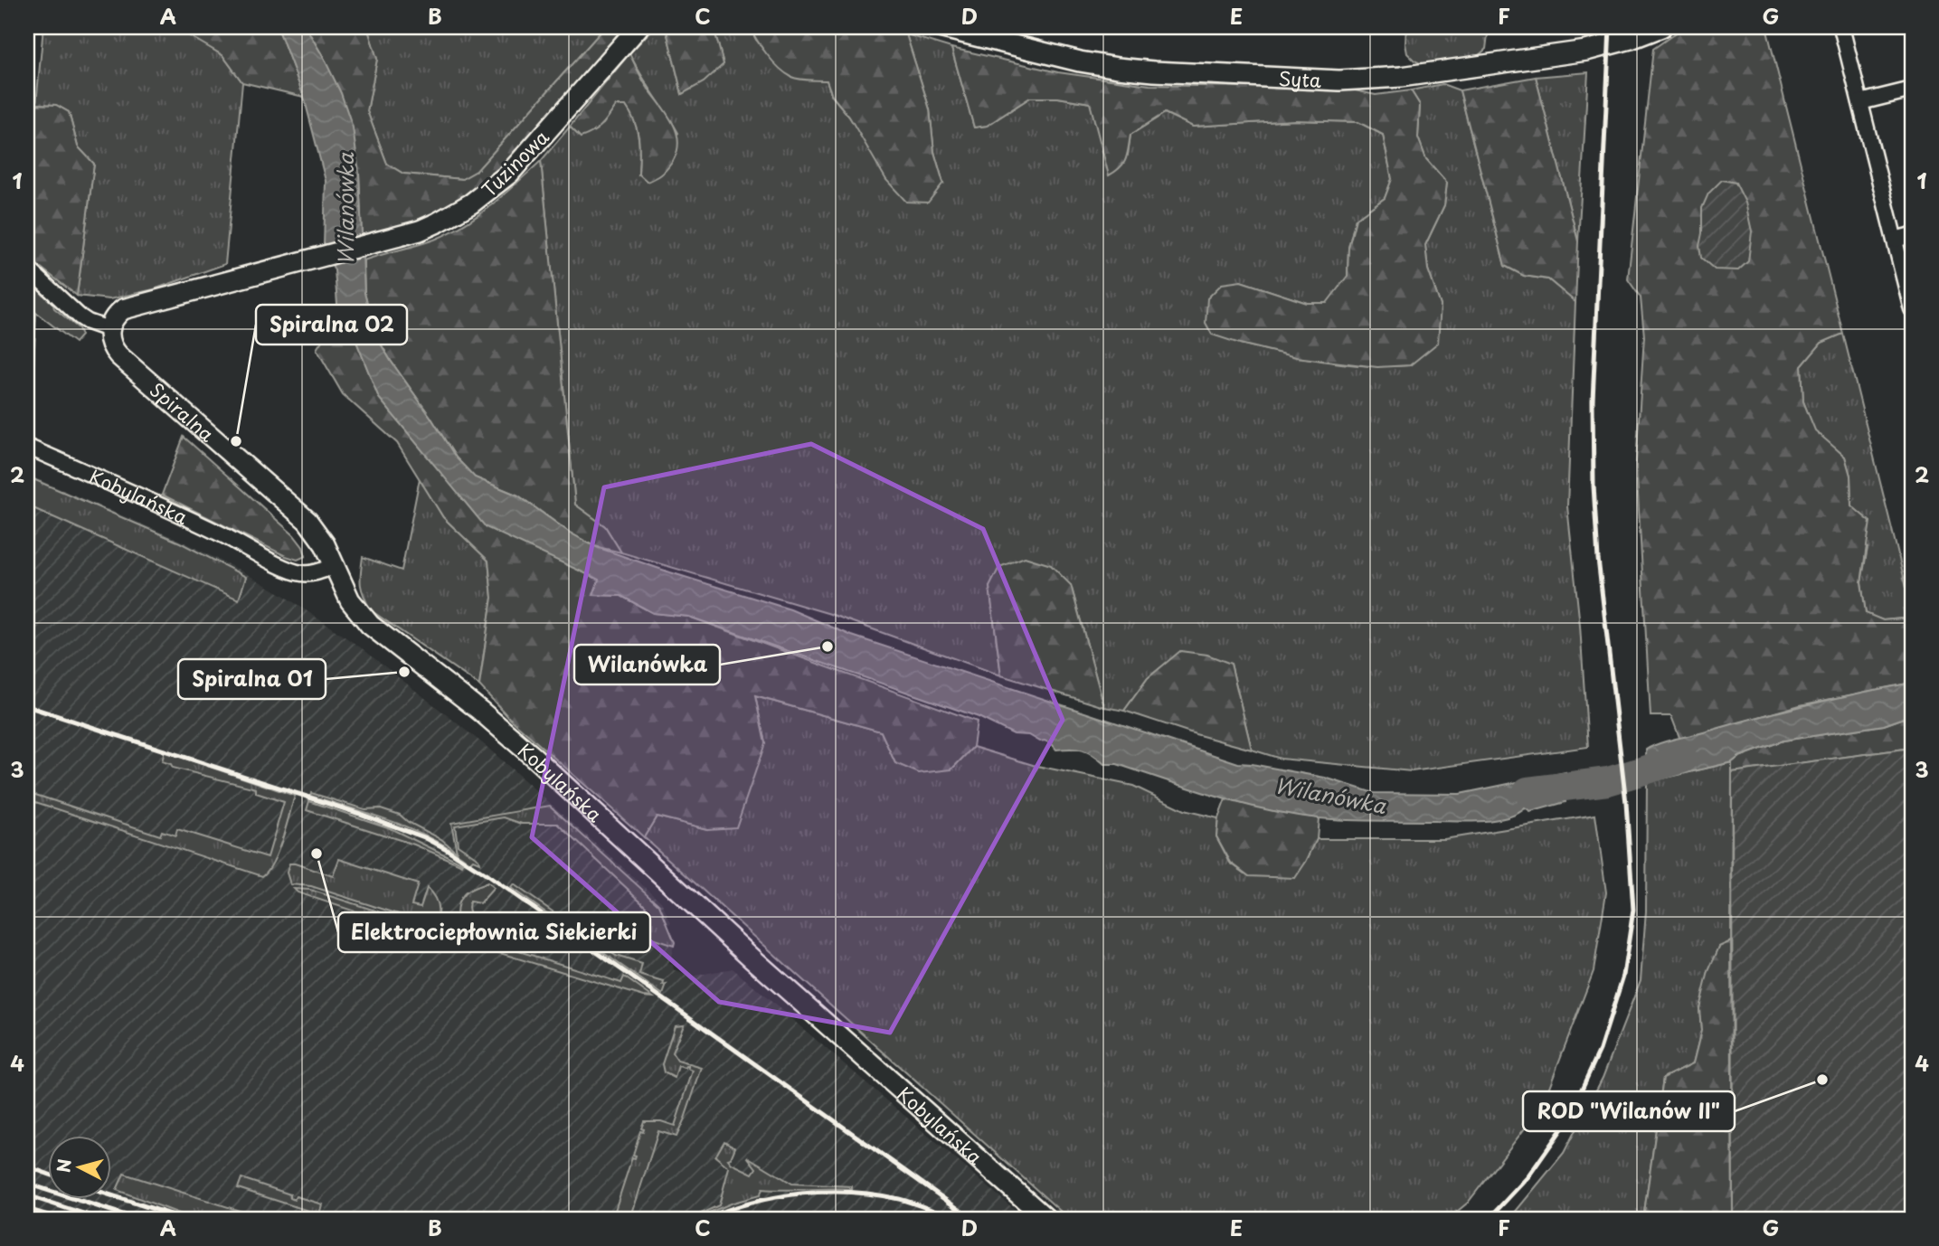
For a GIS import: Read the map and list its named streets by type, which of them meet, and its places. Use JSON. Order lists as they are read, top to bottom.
{
  "streets": {
    "street": [
      "Syta",
      "Tuzinowa",
      "Spiralna",
      "Kobylańska"
    ]
  },
  "crossings": [
    ["Tuzinowa", "Spiralna"],
    ["Spiralna", "Kobylańska"]
  ],
  "water": ["Wilanówka"],
  "places": [
    "Spiralna 02",
    "Wilanówka",
    "Spiralna 01",
    "Elektrociepłownia Siekierki",
    "ROD \"Wilanów II\""
  ],
  "north": "left",
  "grid": {
    "columns": [
      "A",
      "B",
      "C",
      "D",
      "E",
      "F",
      "G"
    ],
    "rows": [
      "1",
      "2",
      "3",
      "4"
    ]
  }
}
